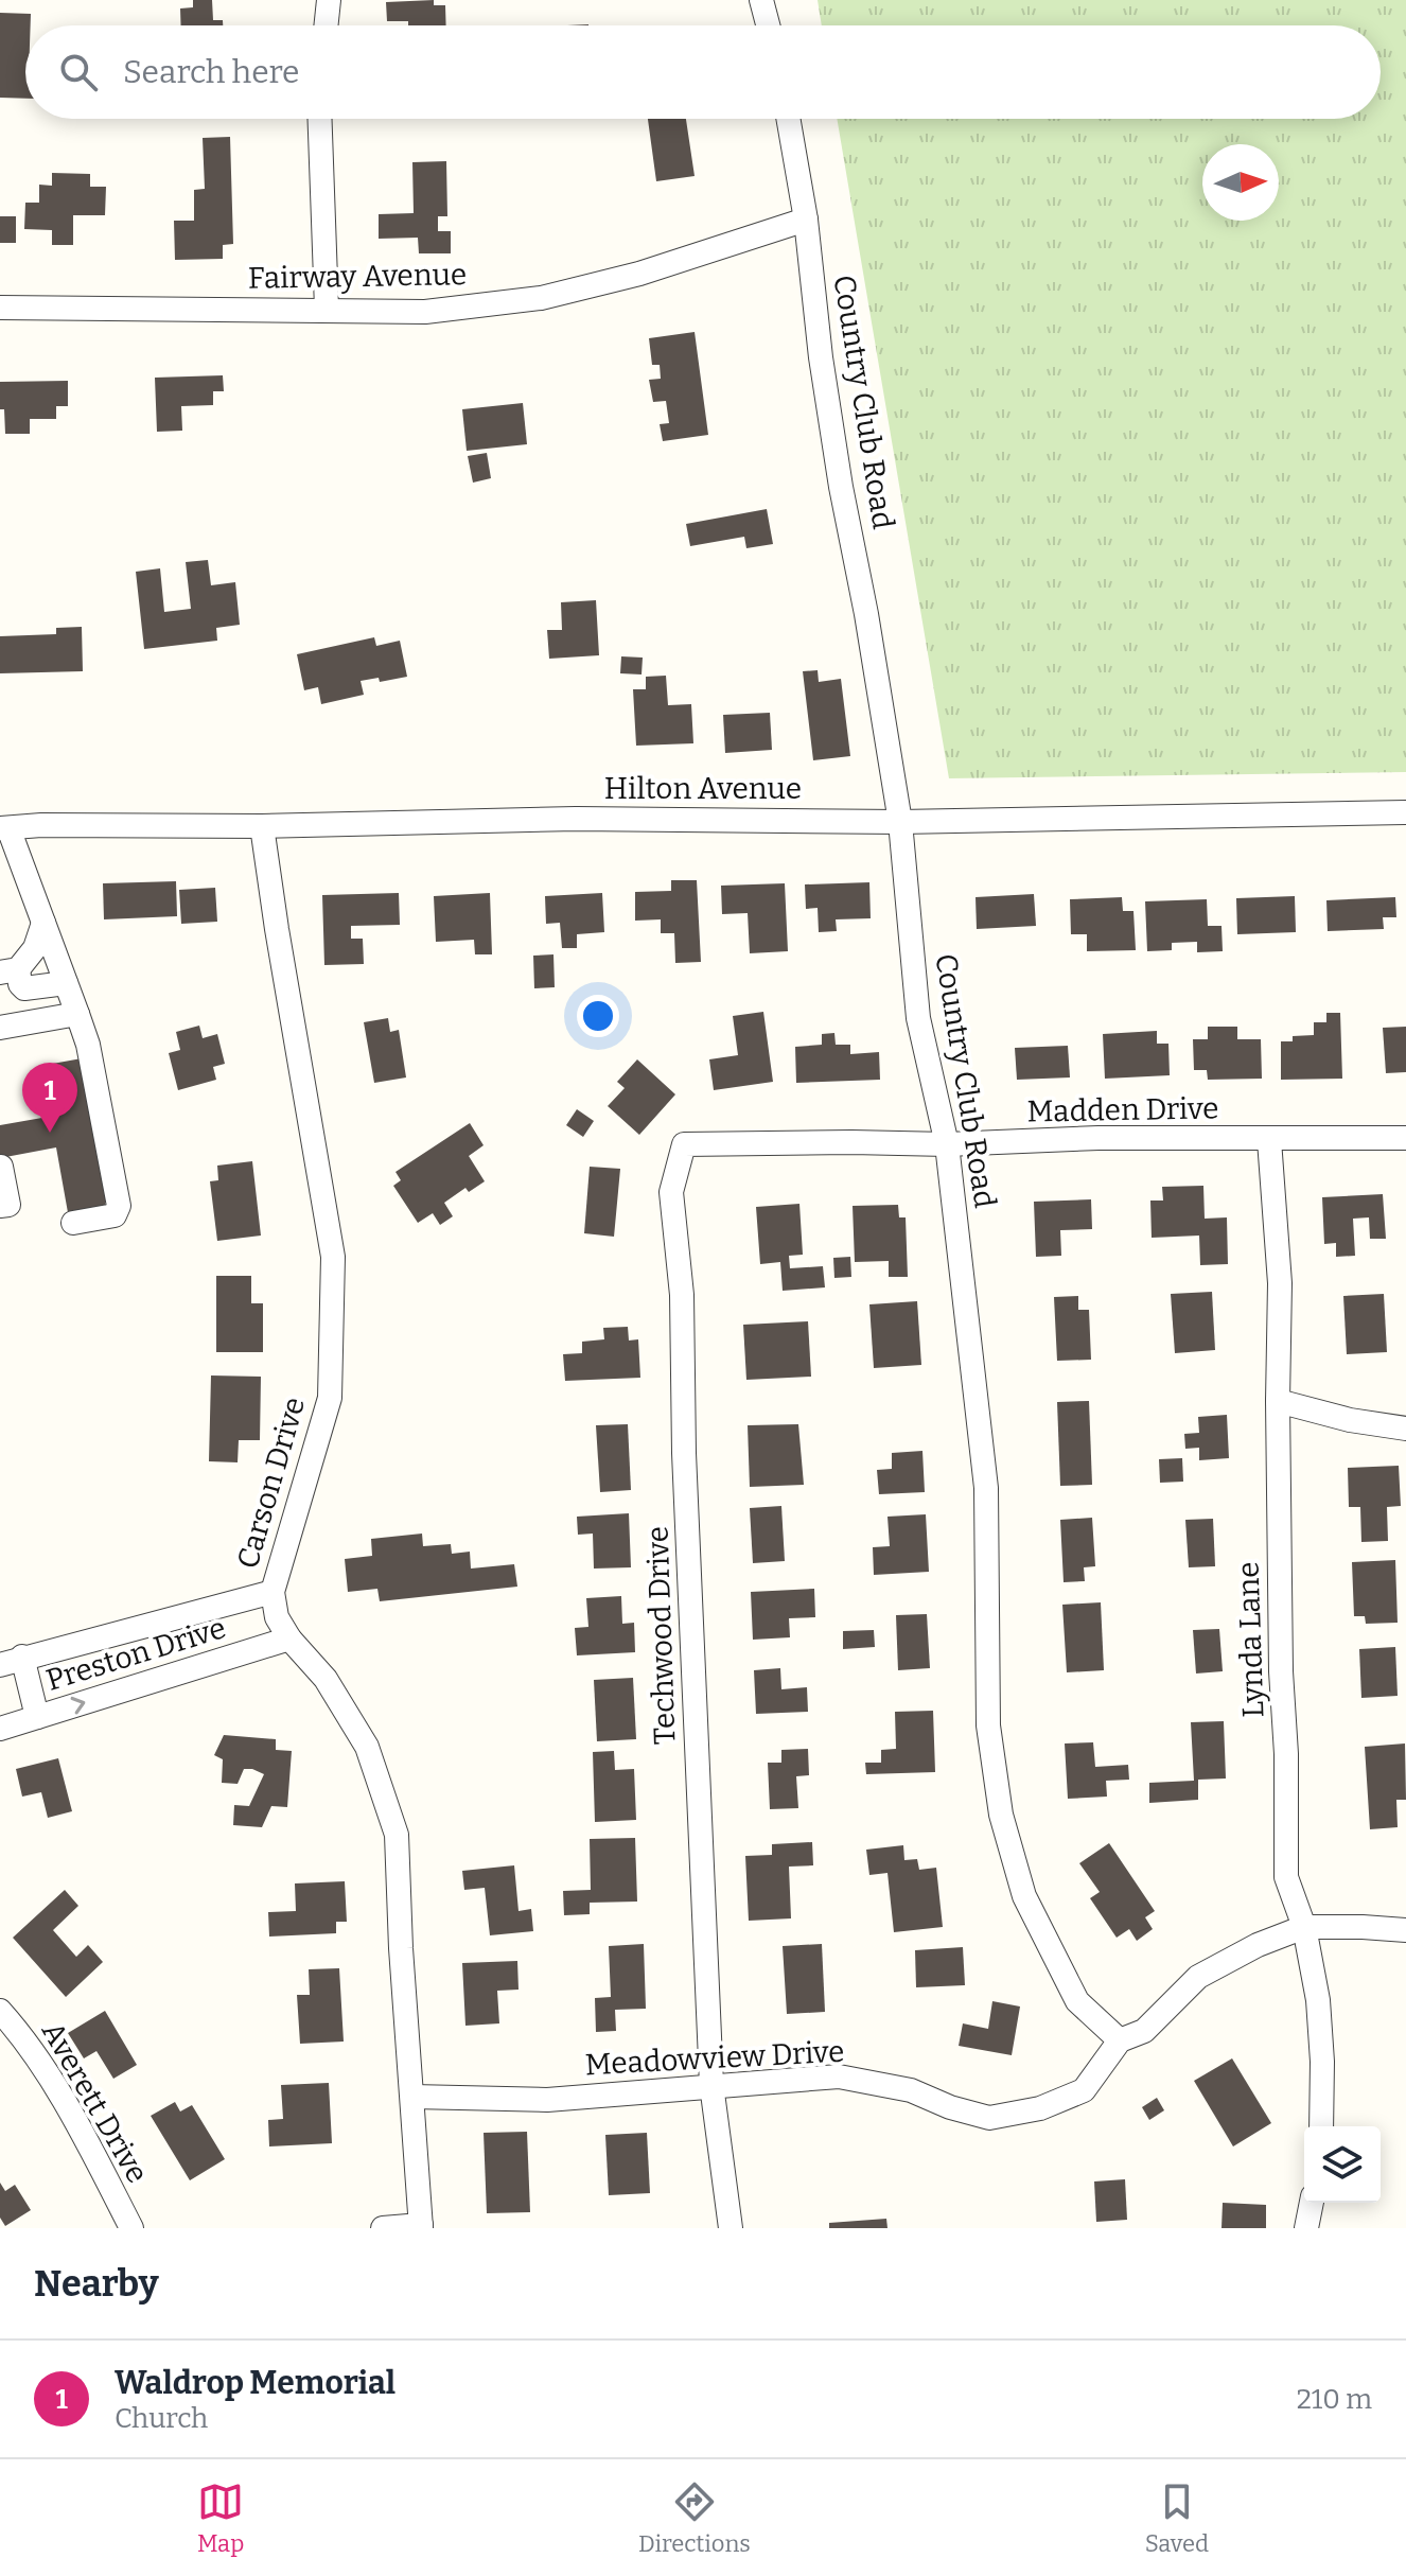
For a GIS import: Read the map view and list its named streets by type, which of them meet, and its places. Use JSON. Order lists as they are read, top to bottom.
{
  "streets": {
    "street": [
      "Fairway Avenue",
      "Country Club Road",
      "Hilton Avenue",
      "Madden Drive",
      "Carson Drive",
      "Techwood Drive",
      "Lynda Lane",
      "Preston Drive",
      "Meadowview Drive",
      "Averett Drive"
    ]
  },
  "crossings": [
    ["Fairway Avenue", "Country Club Road"],
    ["Country Club Road", "Hilton Avenue"],
    ["Country Club Road", "Madden Drive"],
    ["Country Club Road", "Meadowview Drive"],
    ["Hilton Avenue", "Carson Drive"],
    ["Madden Drive", "Techwood Drive"],
    ["Madden Drive", "Lynda Lane"],
    ["Carson Drive", "Preston Drive"],
    ["Carson Drive", "Meadowview Drive"],
    ["Techwood Drive", "Meadowview Drive"],
    ["Lynda Lane", "Meadowview Drive"]
  ],
  "north": "right",
  "page": {
    "search": "Search here",
    "pins": "1",
    "heading": "Nearby",
    "list": [
      {
        "mark": "1",
        "name": "Waldrop Memorial",
        "note": "Church",
        "value": "210 m"
      }
    ],
    "nav": ["Map", "Directions", "Saved"]
  }
}
